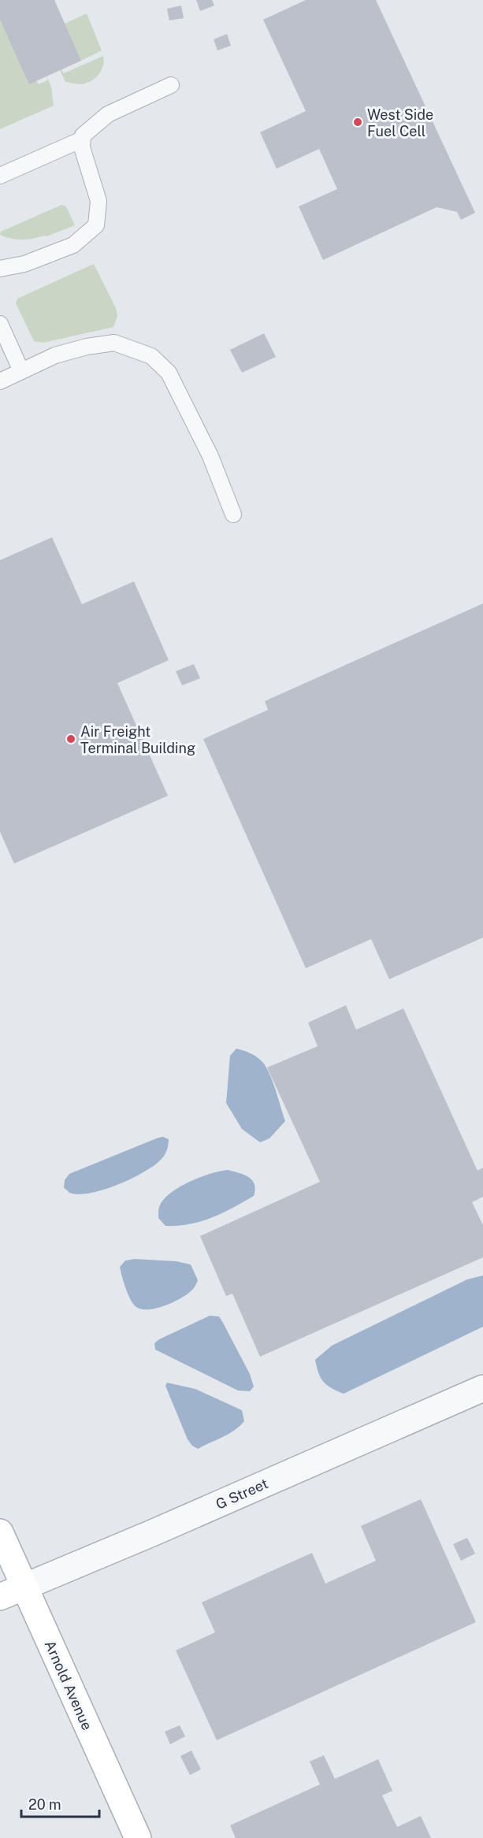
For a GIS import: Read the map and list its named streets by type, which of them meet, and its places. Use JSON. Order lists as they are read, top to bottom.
{
  "streets": {
    "street": ["G Street", "Arnold Avenue"]
  },
  "crossings": [
    ["G Street", "Arnold Avenue"]
  ],
  "places": ["West Side Fuel Cell", "Air Freight Terminal Building"],
  "scale_bar": "20 m"
}
